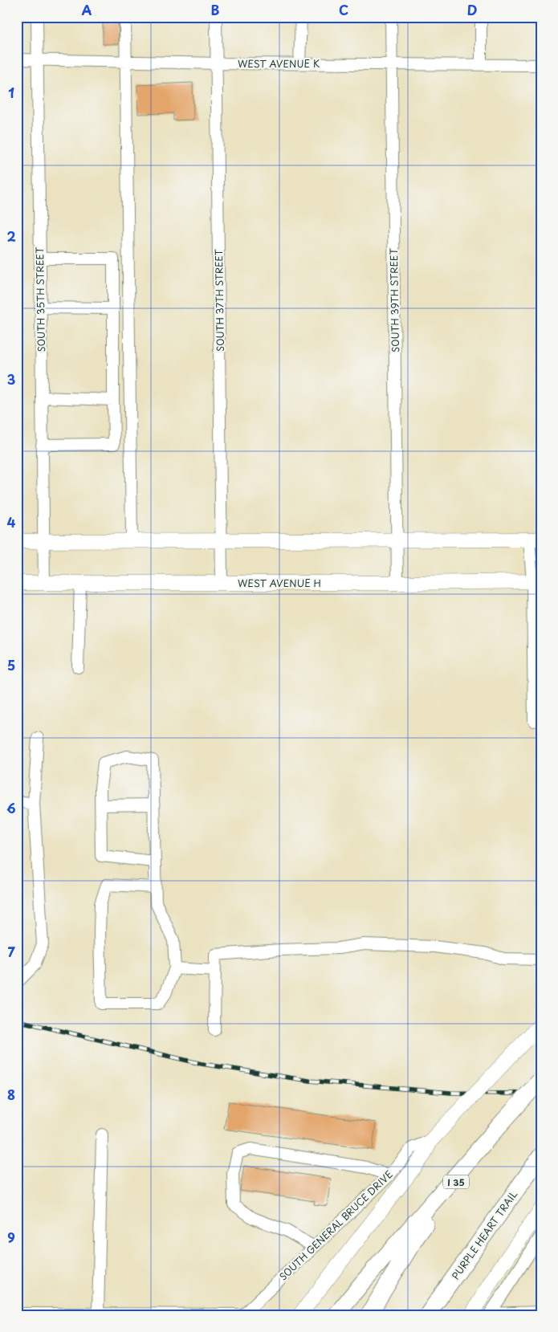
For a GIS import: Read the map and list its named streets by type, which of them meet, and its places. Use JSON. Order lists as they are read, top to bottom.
{
  "streets": {
    "highway": ["I 35", "PURPLE HEART TRAIL"],
    "main road": ["WEST AVENUE H", "SOUTH GENERAL BRUCE DRIVE"],
    "street": [
      "WEST AVENUE K",
      "SOUTH 35TH STREET",
      "SOUTH 37TH STREET",
      "SOUTH 39TH STREET"
    ]
  },
  "crossings": [
    ["WEST AVENUE K", "SOUTH 35TH STREET"],
    ["WEST AVENUE K", "SOUTH 37TH STREET"],
    ["WEST AVENUE K", "SOUTH 39TH STREET"],
    ["SOUTH 35TH STREET", "WEST AVENUE H"],
    ["SOUTH 37TH STREET", "WEST AVENUE H"],
    ["SOUTH 39TH STREET", "WEST AVENUE H"]
  ],
  "grid": {
    "columns": [
      "A",
      "B",
      "C",
      "D"
    ],
    "rows": [
      "1",
      "2",
      "3",
      "4",
      "5",
      "6",
      "7",
      "8",
      "9"
    ]
  }
}
